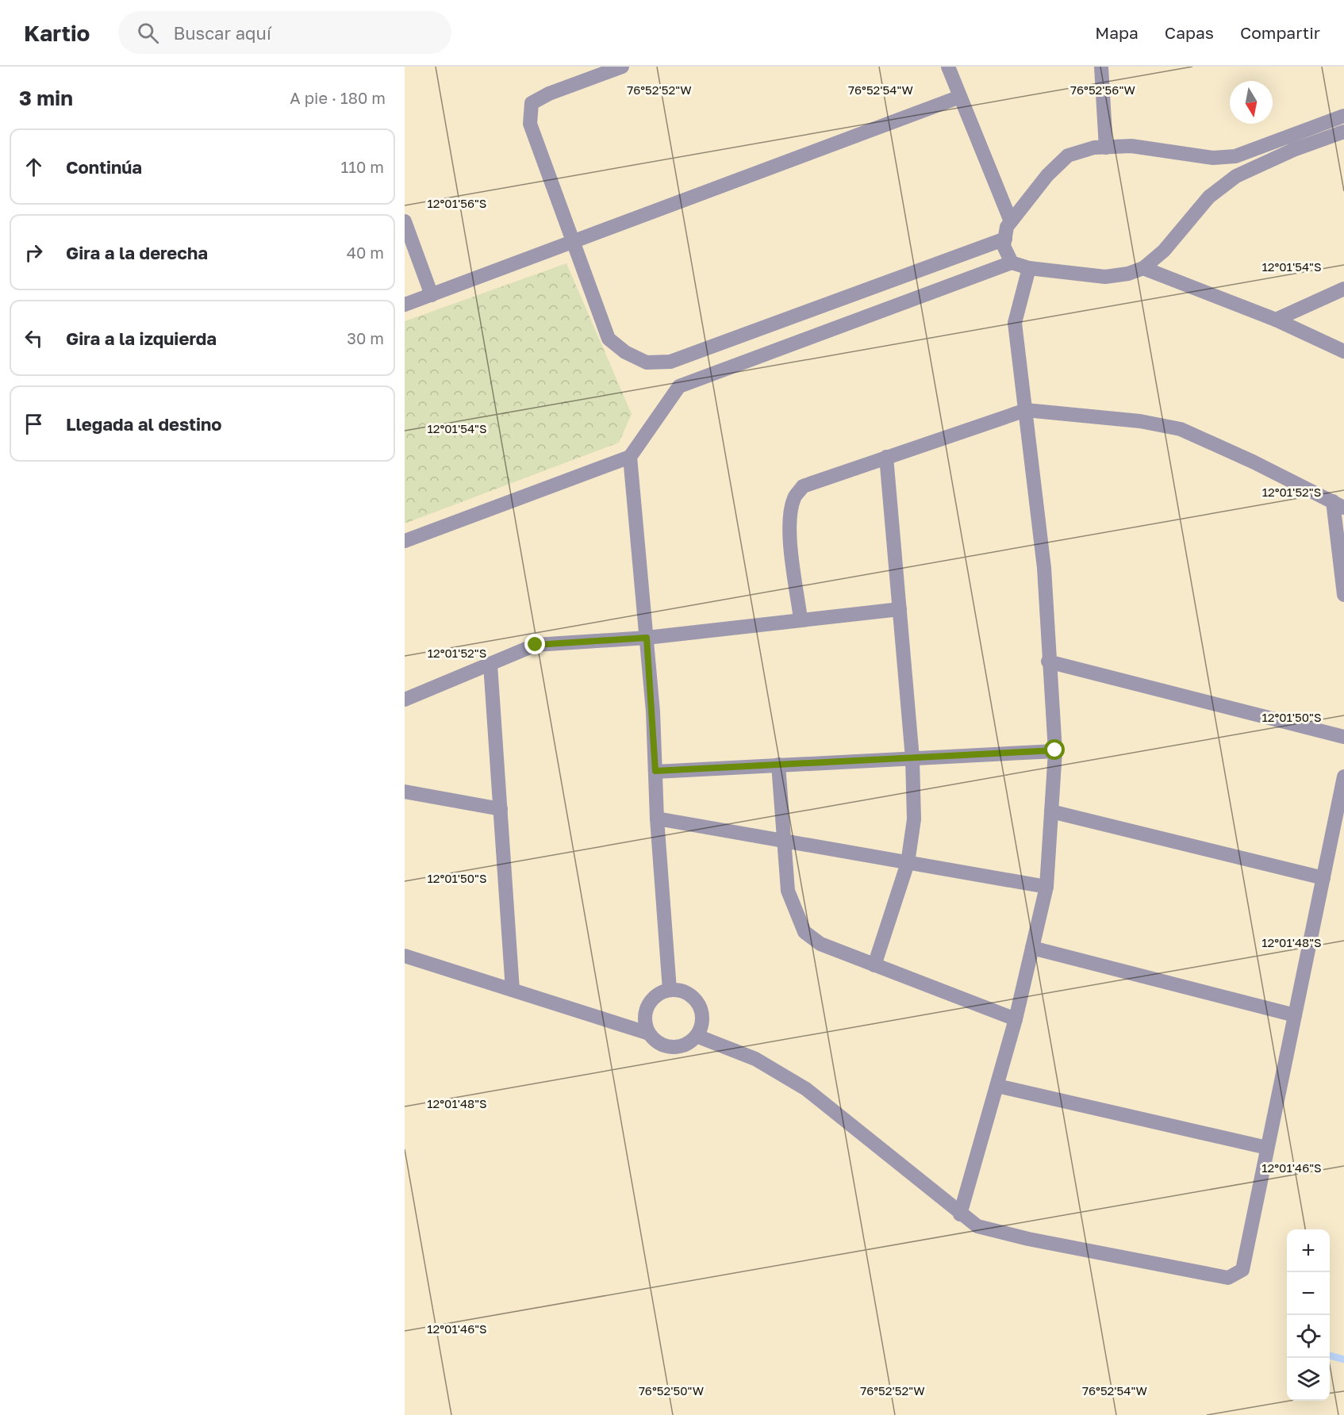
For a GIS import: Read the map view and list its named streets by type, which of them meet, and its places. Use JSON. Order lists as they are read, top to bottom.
{
  "north": "bottom",
  "page": {
    "header": "Kartio",
    "search": "Buscar aquí",
    "nav": ["Mapa", "Capas", "Compartir"],
    "heading": ["3 min", "A pie · 180 m"],
    "list": [
      ["Continúa", "110 m"],
      ["Gira a la derecha", "40 m"],
      ["Gira a la izquierda", "30 m"],
      "Llegada al destino"
    ],
    "map_buttons": ["+", "−"]
  },
  "coordinates": [
    "76°52'52\"W",
    "76°52'54\"W",
    "76°52'56\"W",
    "12°01'56\"S",
    "12°01'54\"S",
    "12°01'52\"S",
    "12°01'50\"S",
    "12°01'48\"S",
    "12°01'46\"S",
    "76°52'50\"W"
  ]
}
